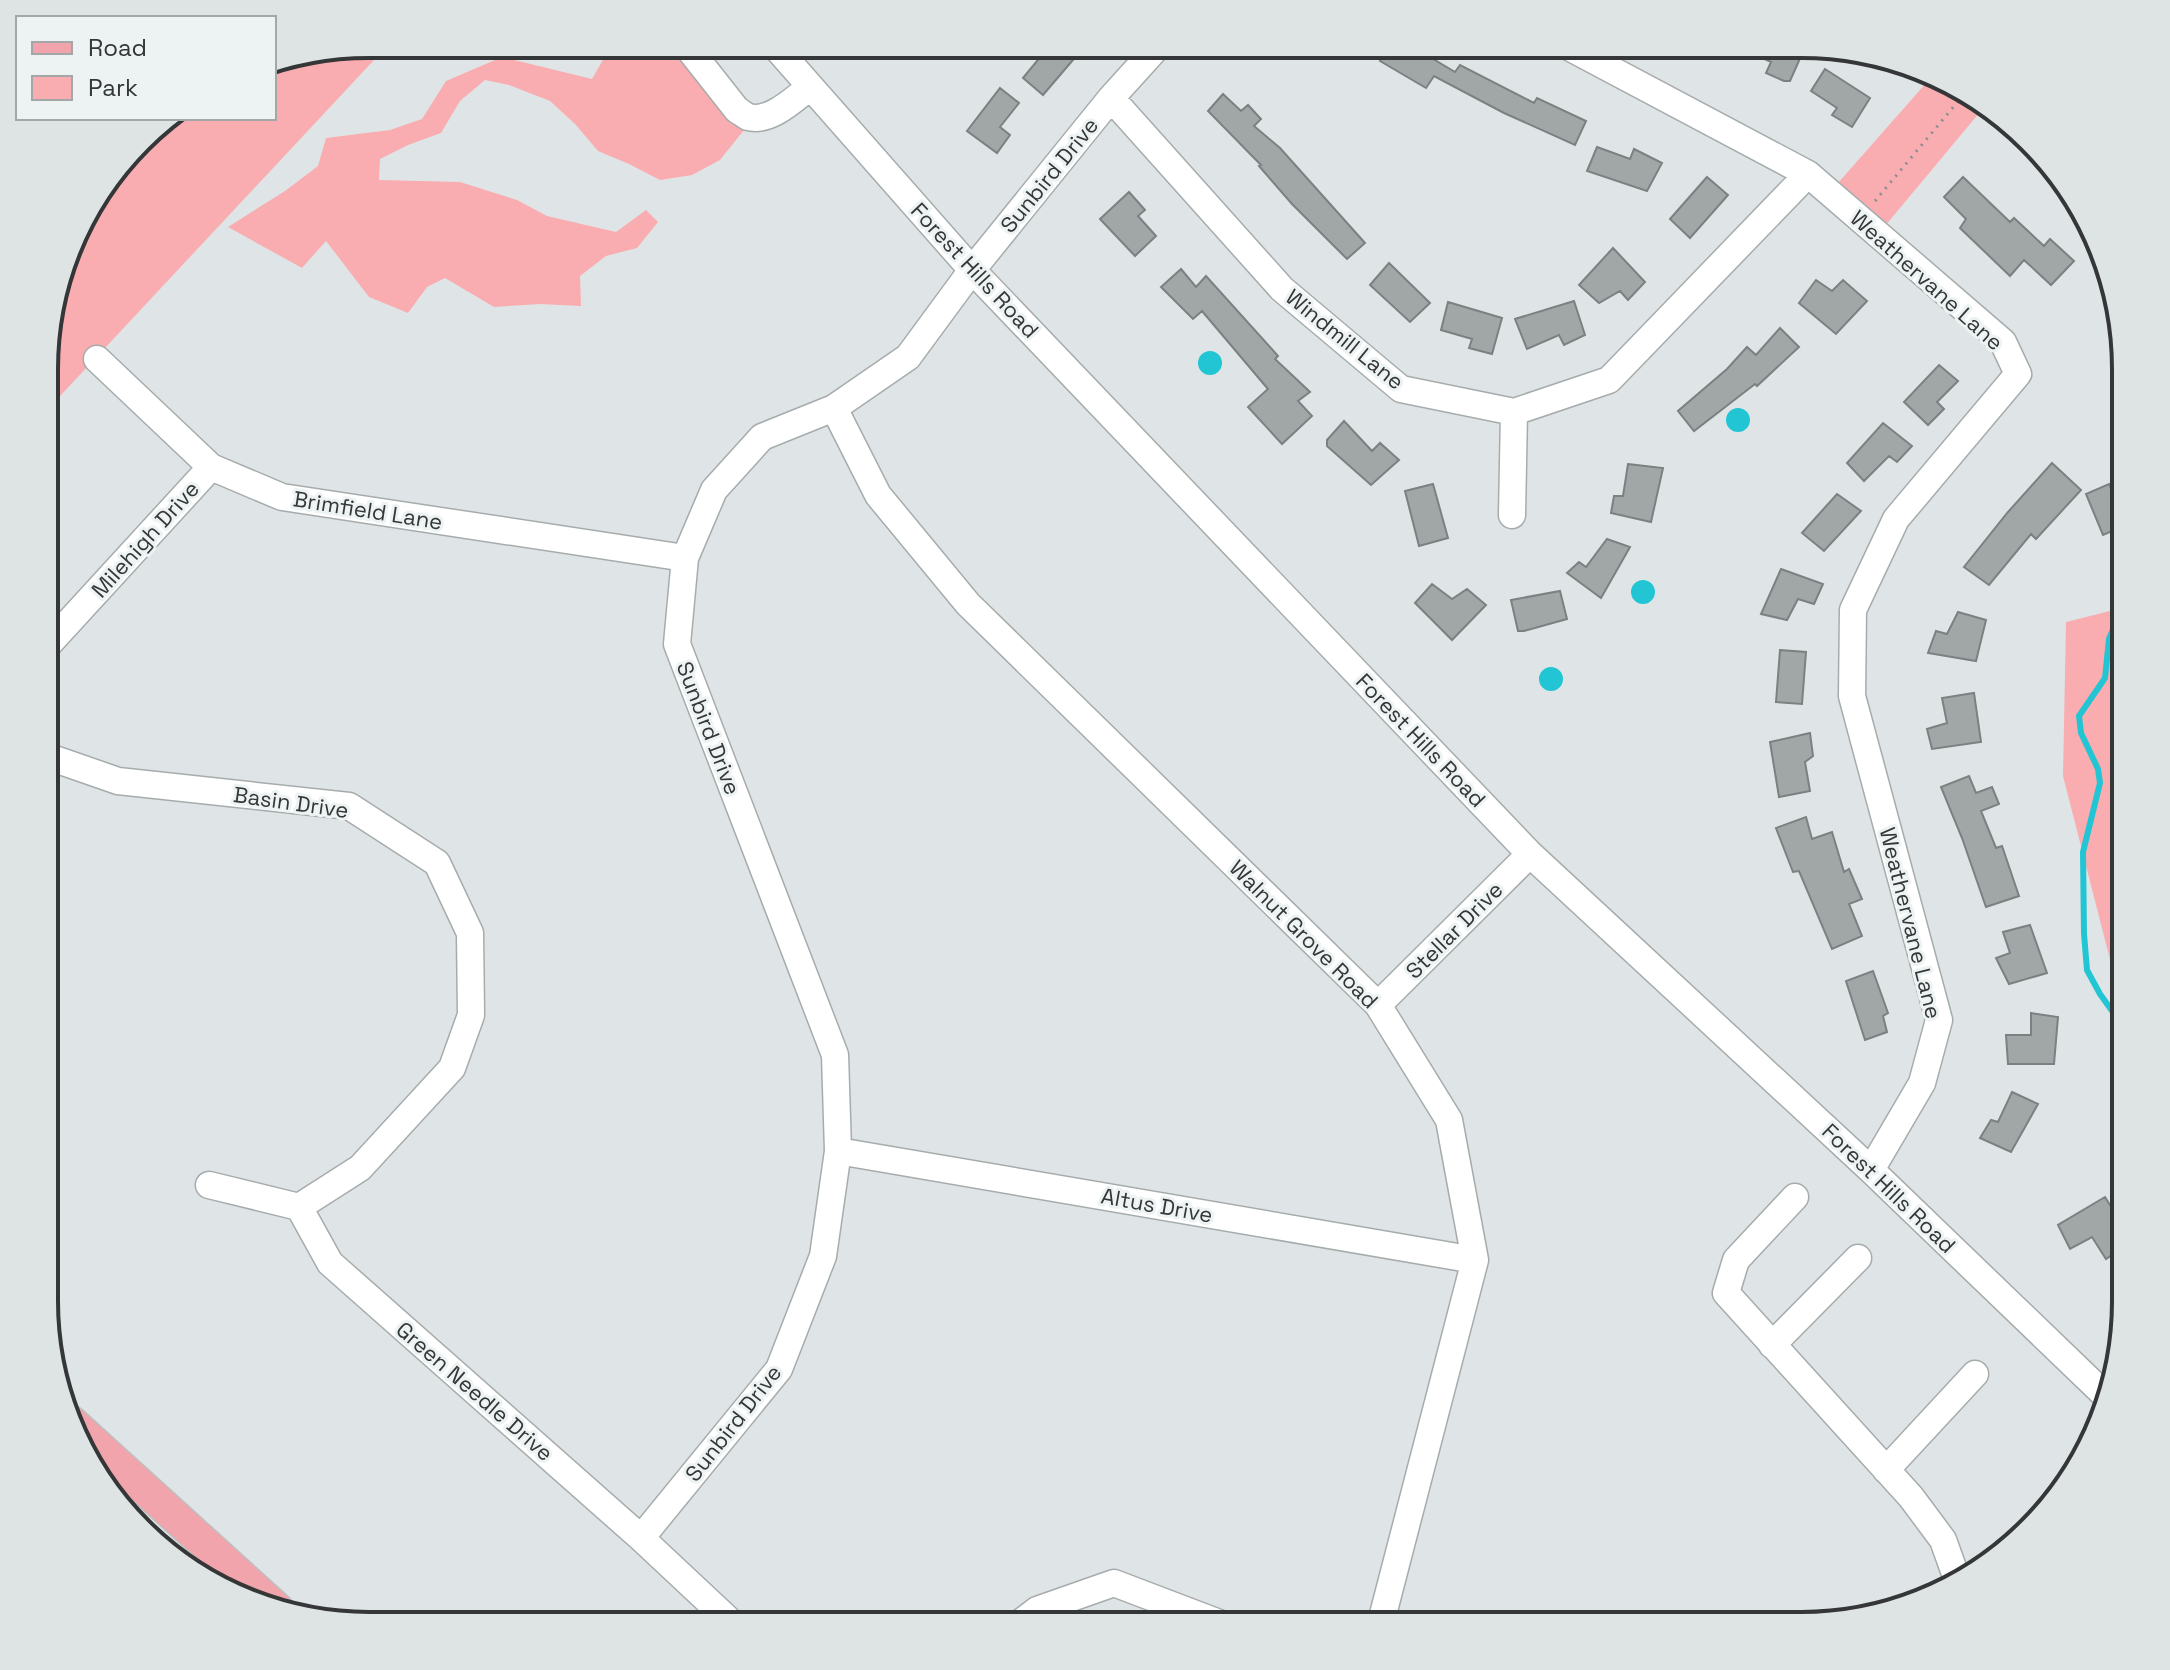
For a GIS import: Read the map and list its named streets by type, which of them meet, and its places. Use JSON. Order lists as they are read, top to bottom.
{
  "streets": {
    "street": [
      "Sunbird Drive",
      "Forest Hills Road",
      "Weathervane Lane",
      "Windmill Lane",
      "Brimfield Lane",
      "Milehigh Drive",
      "Basin Drive",
      "Stellar Drive",
      "Walnut Grove Road",
      "Altus Drive",
      "Green Needle Drive"
    ]
  },
  "crossings": [
    ["Sunbird Drive", "Forest Hills Road"],
    ["Sunbird Drive", "Windmill Lane"],
    ["Sunbird Drive", "Brimfield Lane"],
    ["Sunbird Drive", "Walnut Grove Road"],
    ["Sunbird Drive", "Altus Drive"],
    ["Sunbird Drive", "Green Needle Drive"],
    ["Forest Hills Road", "Weathervane Lane"],
    ["Forest Hills Road", "Stellar Drive"],
    ["Brimfield Lane", "Milehigh Drive"],
    ["Basin Drive", "Green Needle Drive"],
    ["Stellar Drive", "Walnut Grove Road"],
    ["Walnut Grove Road", "Altus Drive"]
  ],
  "legend": ["Road", "Park"]
}
